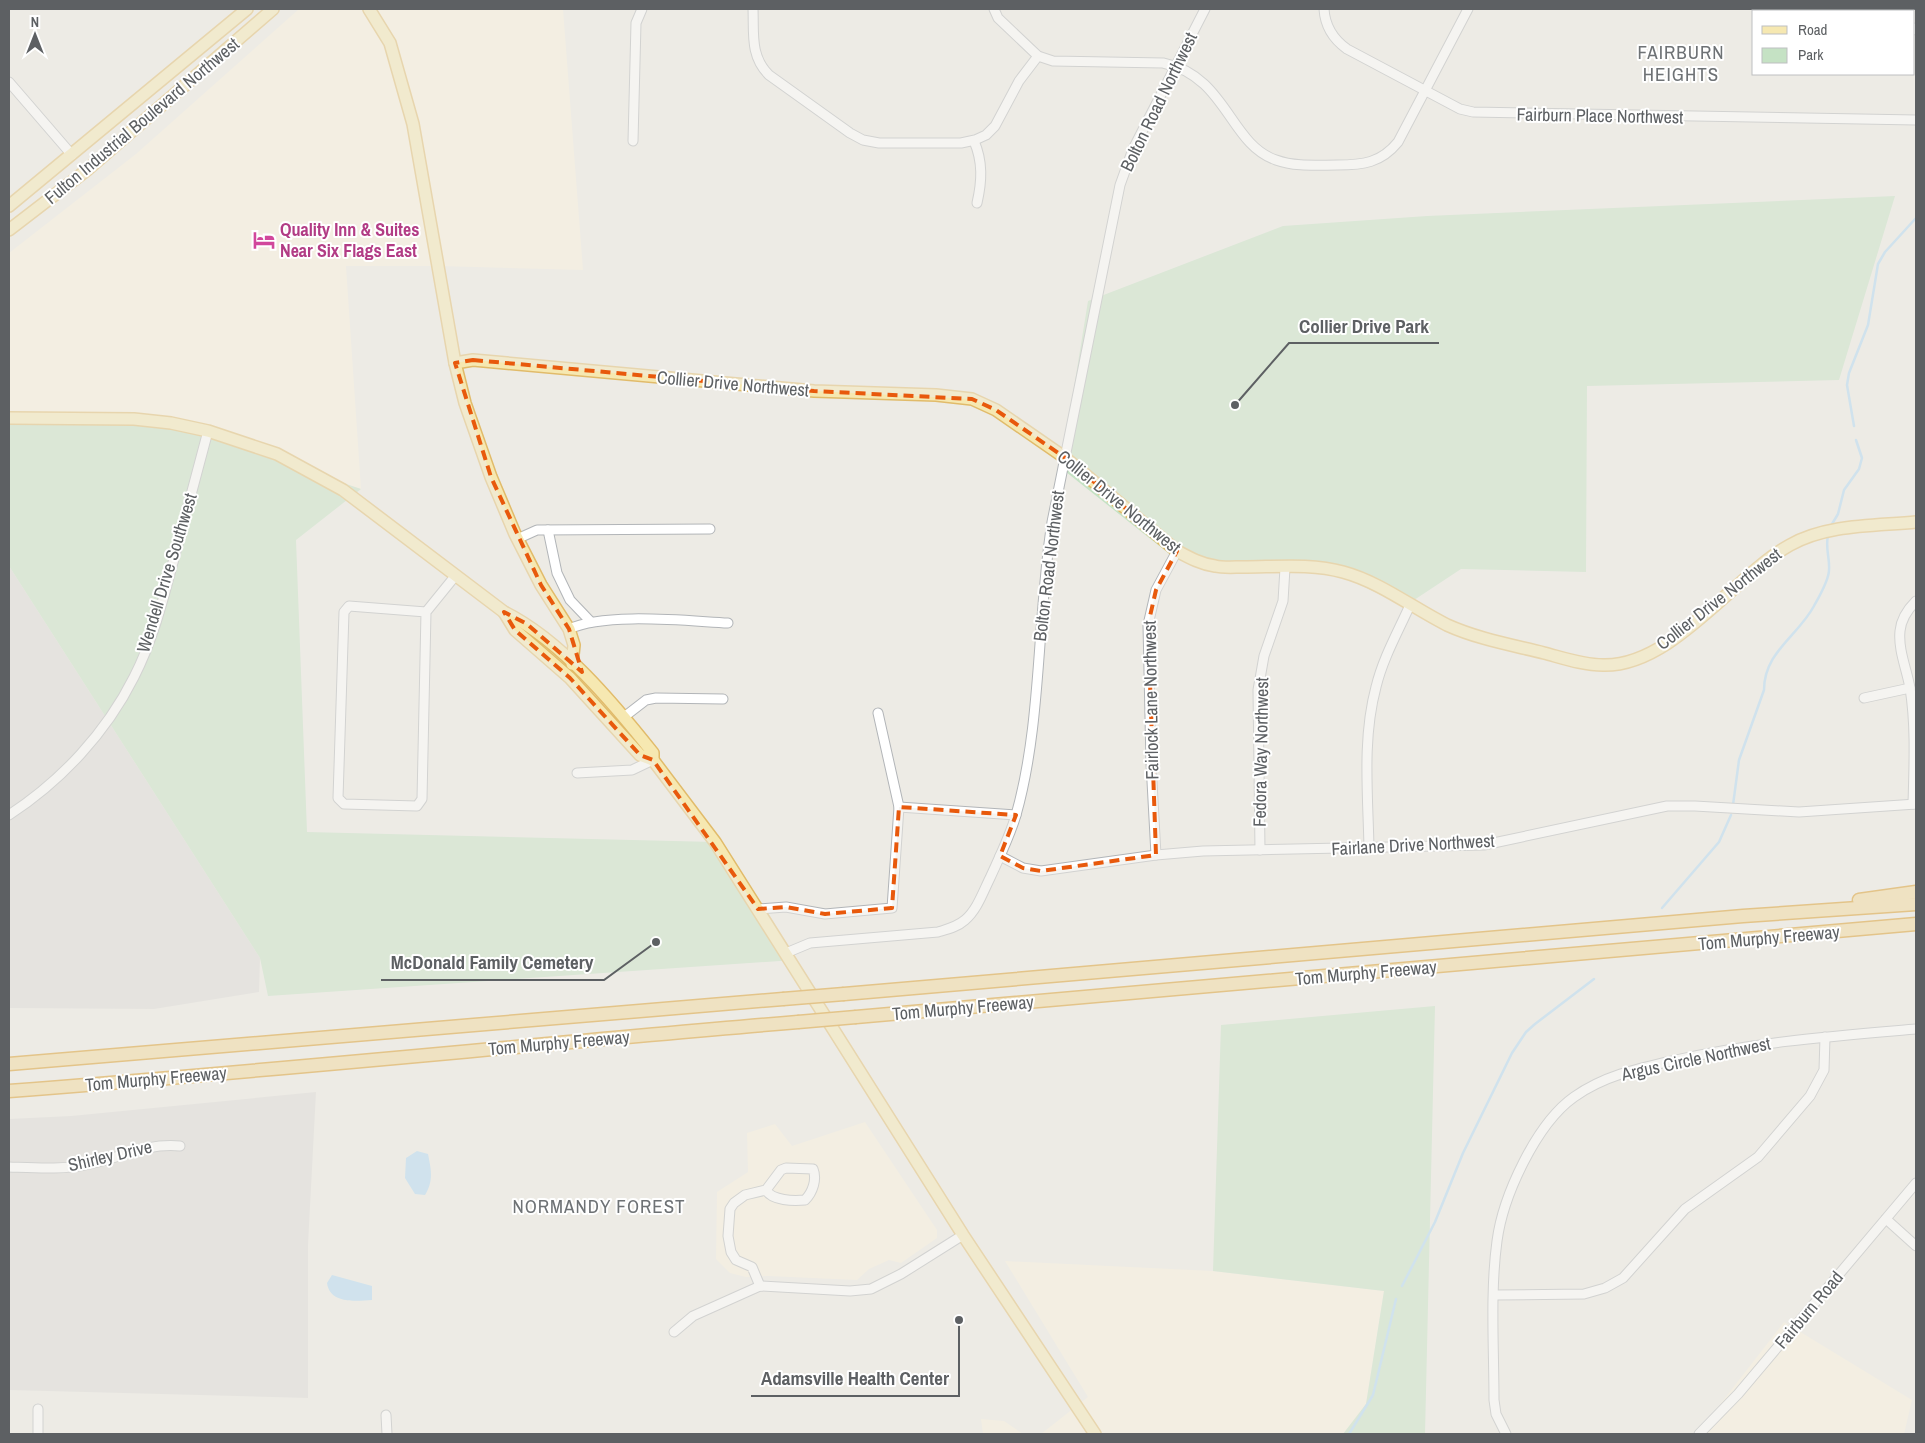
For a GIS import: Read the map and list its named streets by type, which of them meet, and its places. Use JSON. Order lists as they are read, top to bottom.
{
  "streets": {
    "highway": ["Tom Murphy Freeway"],
    "main road": ["Fulton Industrial Boulevard Northwest", "Collier Drive Northwest"],
    "street": [
      "Bolton Road Northwest",
      "Fairburn Place Northwest",
      "Wendell Drive Southwest",
      "Fairlock Lane Northwest",
      "Fedora Way Northwest",
      "Fairlane Drive Northwest",
      "Argus Circle Northwest",
      "Shirley Drive",
      "Fairburn Road"
    ]
  },
  "crossings": [
    ["Bolton Road Northwest", "Collier Drive Northwest"],
    ["Bolton Road Northwest", "Fairlane Drive Northwest"],
    ["Collier Drive Northwest", "Fairlock Lane Northwest"],
    ["Collier Drive Northwest", "Fedora Way Northwest"],
    ["Fairlock Lane Northwest", "Fairlane Drive Northwest"],
    ["Fedora Way Northwest", "Fairlane Drive Northwest"]
  ],
  "districts": ["FAIRBURN HEIGHTS", "NORMANDY FOREST"],
  "places": {
    "hotel": ["Quality Inn & Suites Near Six Flags East"],
    "other": ["Collier Drive Park", "McDonald Family Cemetery", "Adamsville Health Center"]
  },
  "legend": ["Road", "Park"],
  "north": "top"
}
